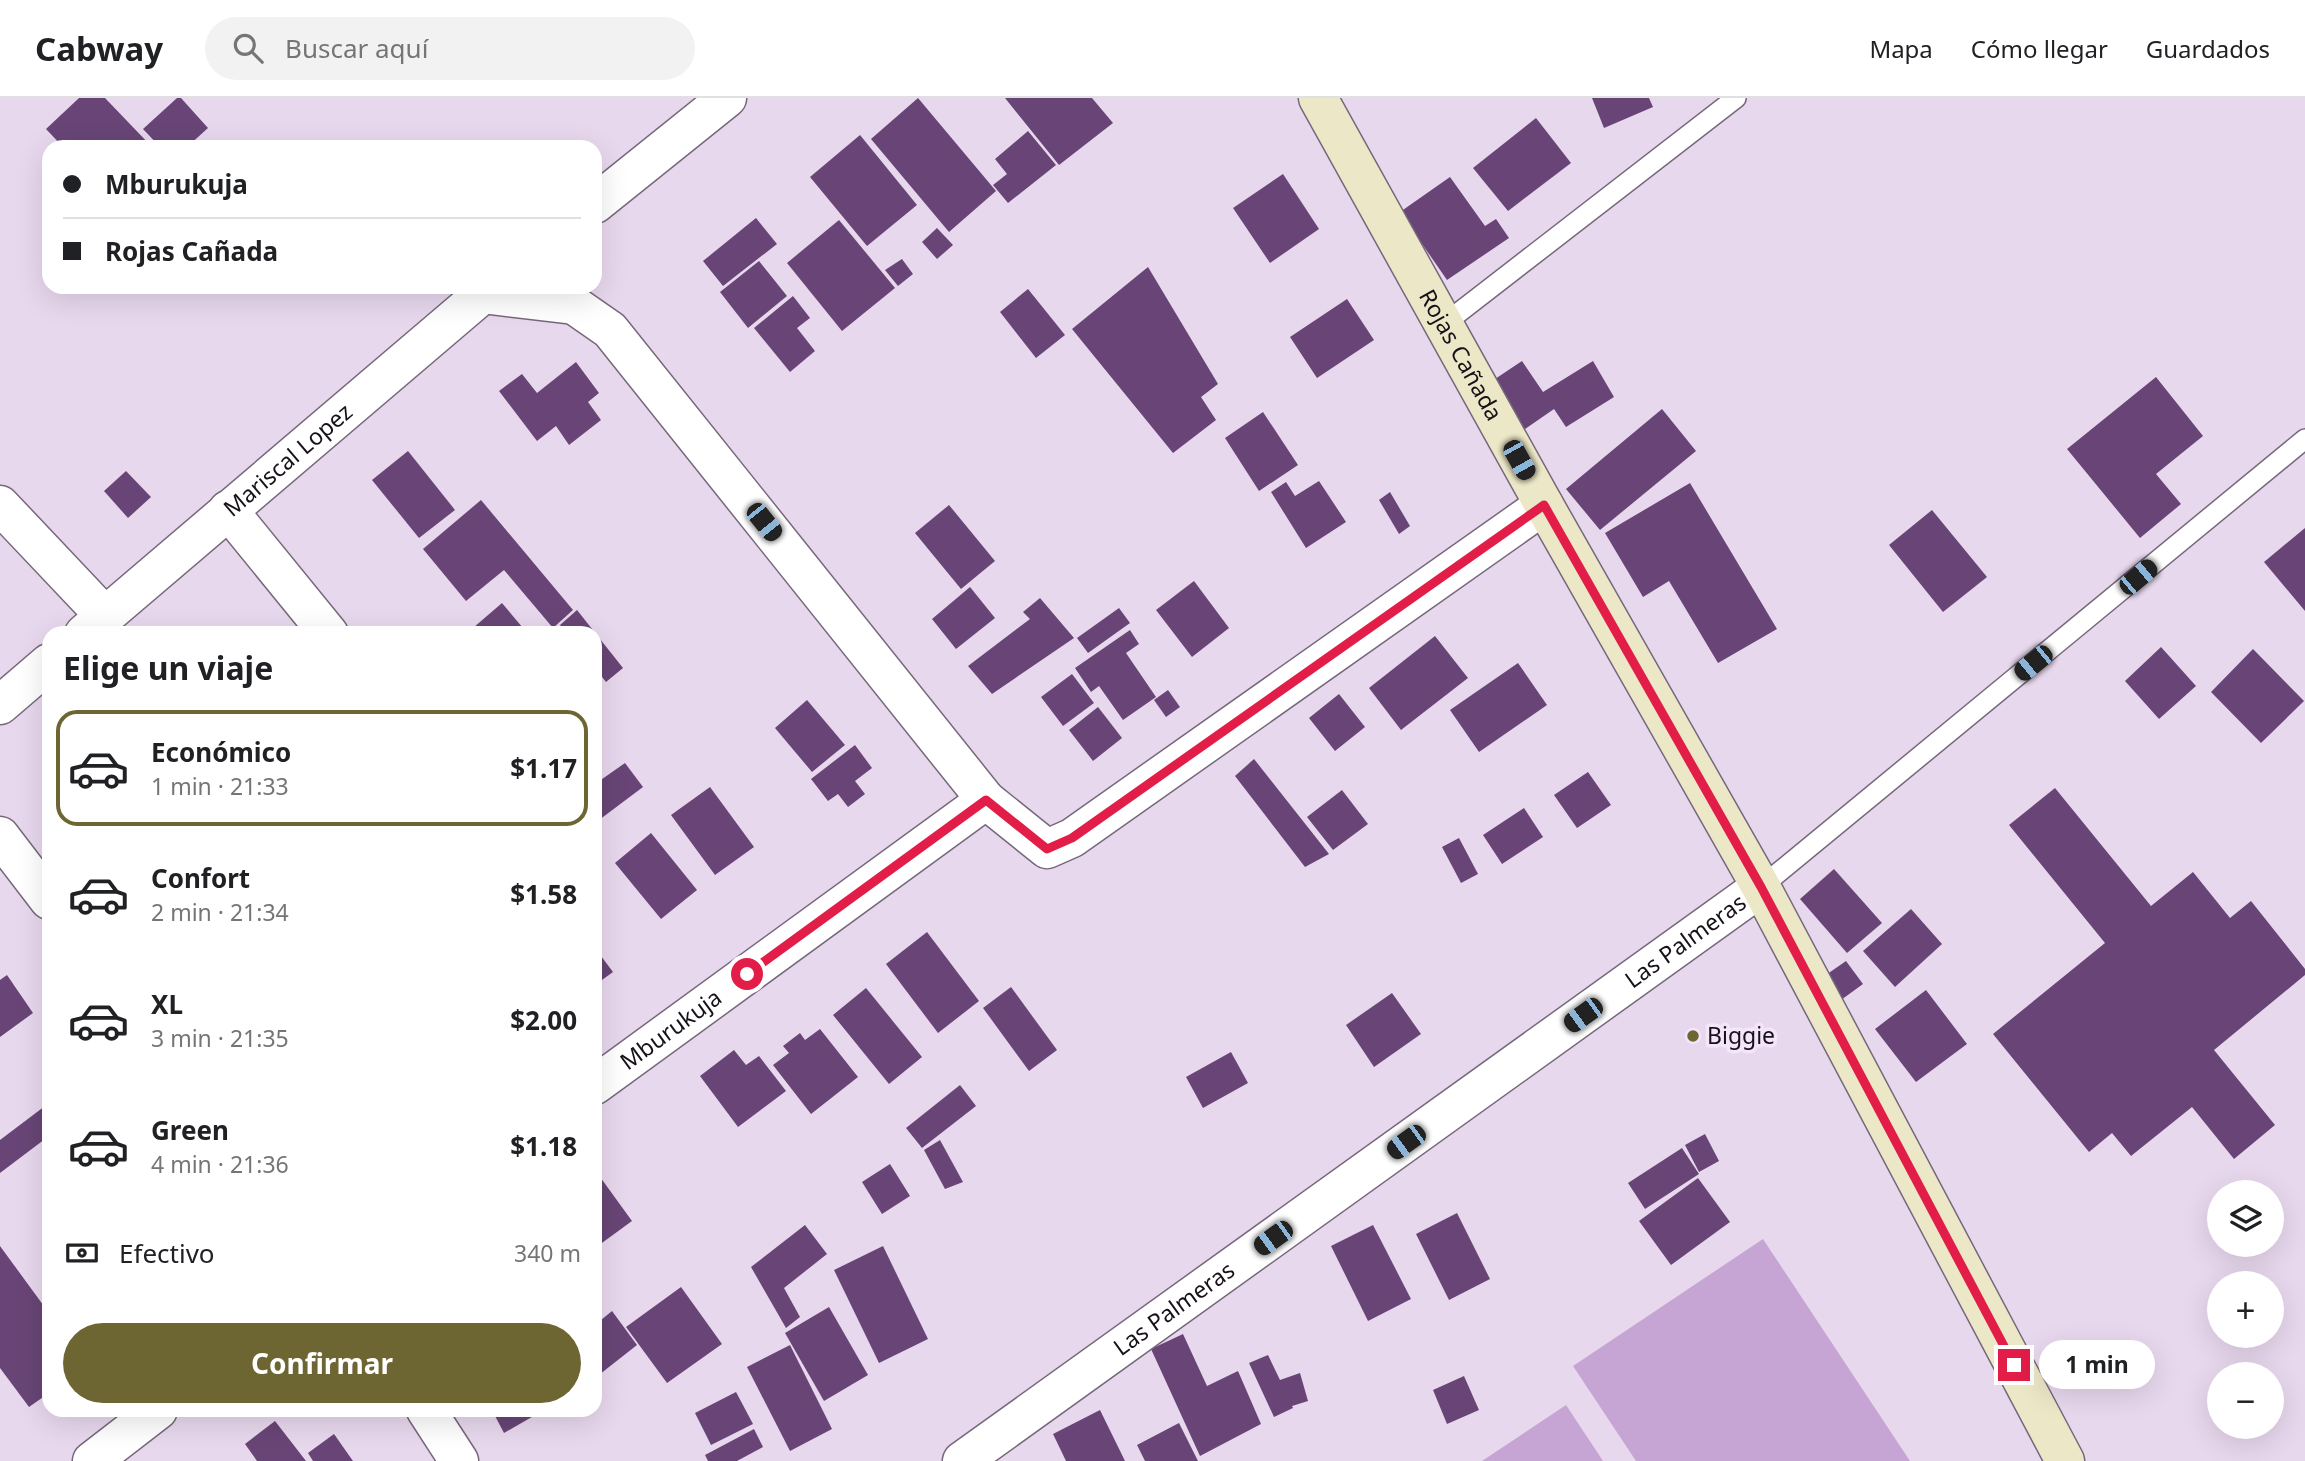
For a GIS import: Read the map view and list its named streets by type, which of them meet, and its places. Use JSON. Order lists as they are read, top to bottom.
{
  "streets": {
    "main road": ["Rojas Cañada"],
    "street": ["Mariscal Lopez", "Las Palmeras", "Mburukuja"]
  },
  "crossings": [
    ["Rojas Cañada", "Las Palmeras"]
  ],
  "places": ["Biggie"],
  "page": {
    "header": "Cabway",
    "search": "Buscar aquí",
    "nav": ["Mapa", "Cómo llegar", "Guardados"],
    "banner": ["Mburukuja", "Rojas Cañada"],
    "heading": "Elige un viaje",
    "list": [
      {
        "name": "Económico",
        "note": "1 min · 21:33",
        "value": "$1.17"
      },
      {
        "name": "Confort",
        "note": "2 min · 21:34",
        "value": "$1.58"
      },
      {
        "name": "XL",
        "note": "3 min · 21:35",
        "value": "$2.00"
      },
      {
        "name": "Green",
        "note": "4 min · 21:36",
        "value": "$1.18"
      }
    ],
    "map_buttons": ["+", "−"],
    "pay": ["Efectivo", "340 m"],
    "buttons": "Confirmar",
    "bubble": "1 min"
  }
}
